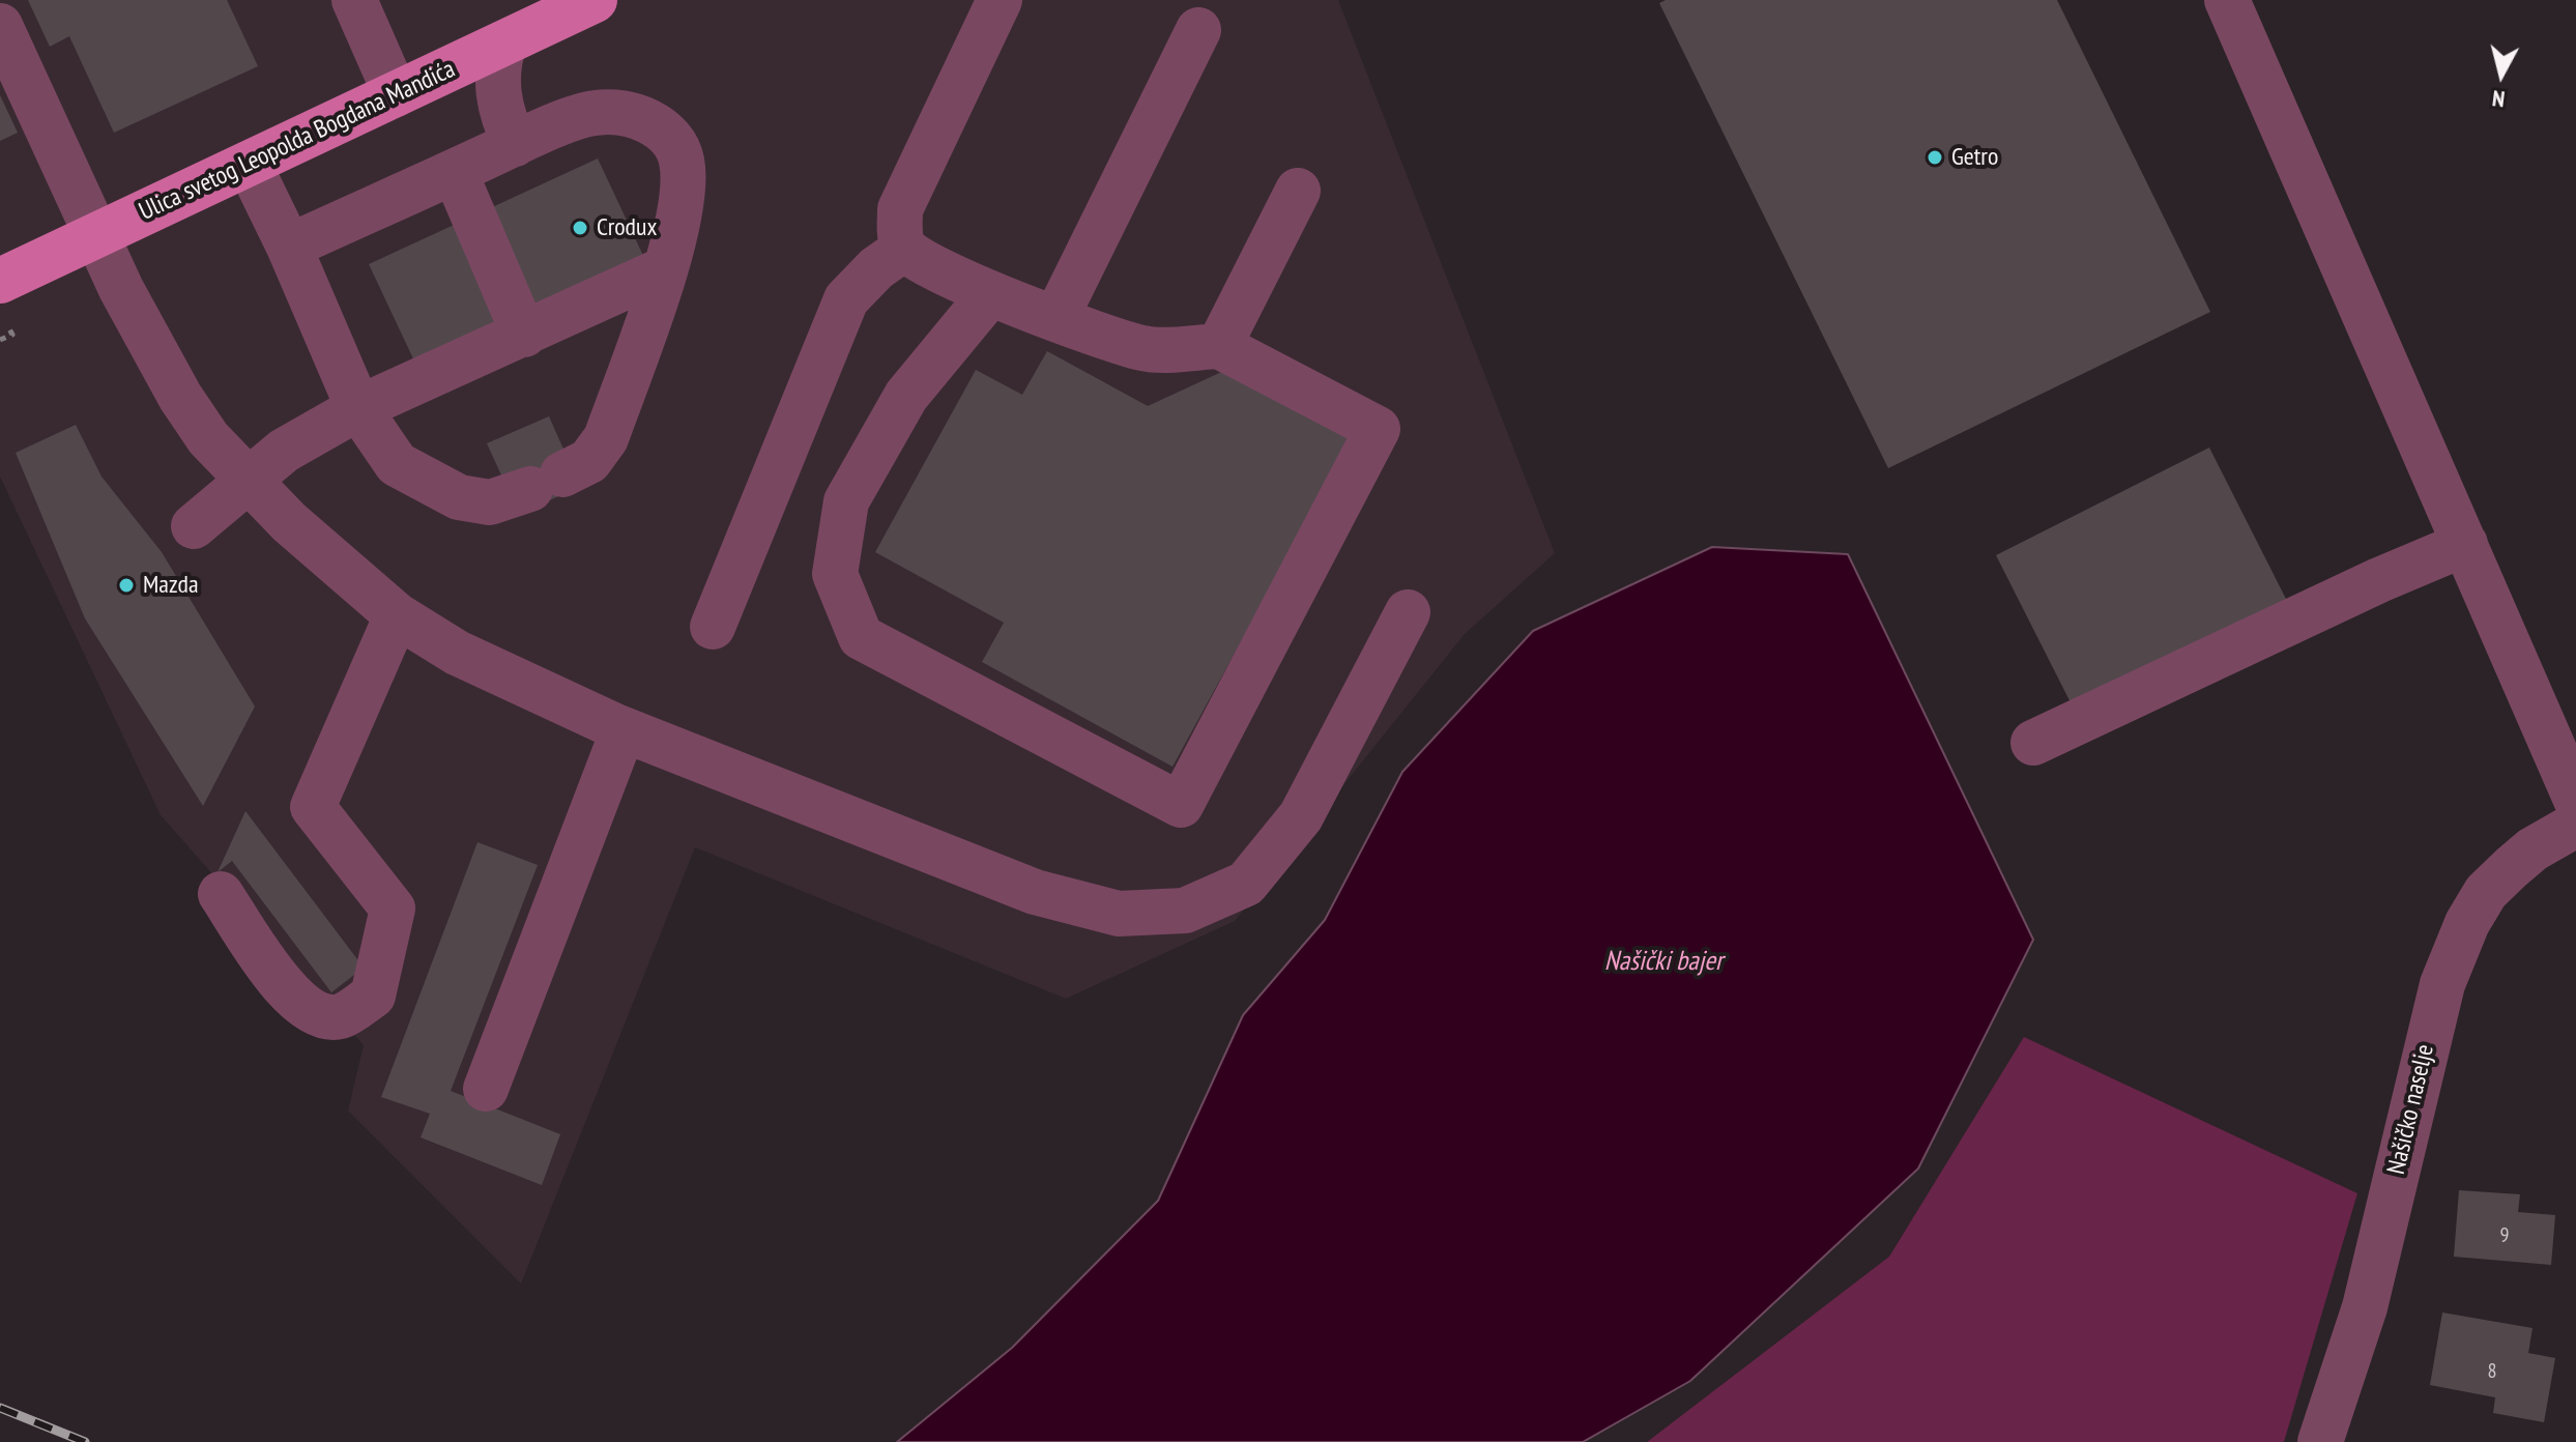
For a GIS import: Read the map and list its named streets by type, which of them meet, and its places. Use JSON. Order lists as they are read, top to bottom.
{
  "streets": {
    "main road": ["Ulica svetog Leopolda Bogdana Mandića"],
    "street": ["Našičko naselje"]
  },
  "water": ["Našički bajer"],
  "places": ["Getro", "Crodux", "Mazda"],
  "house_numbers": ["9", "8"],
  "north": "bottom"
}
